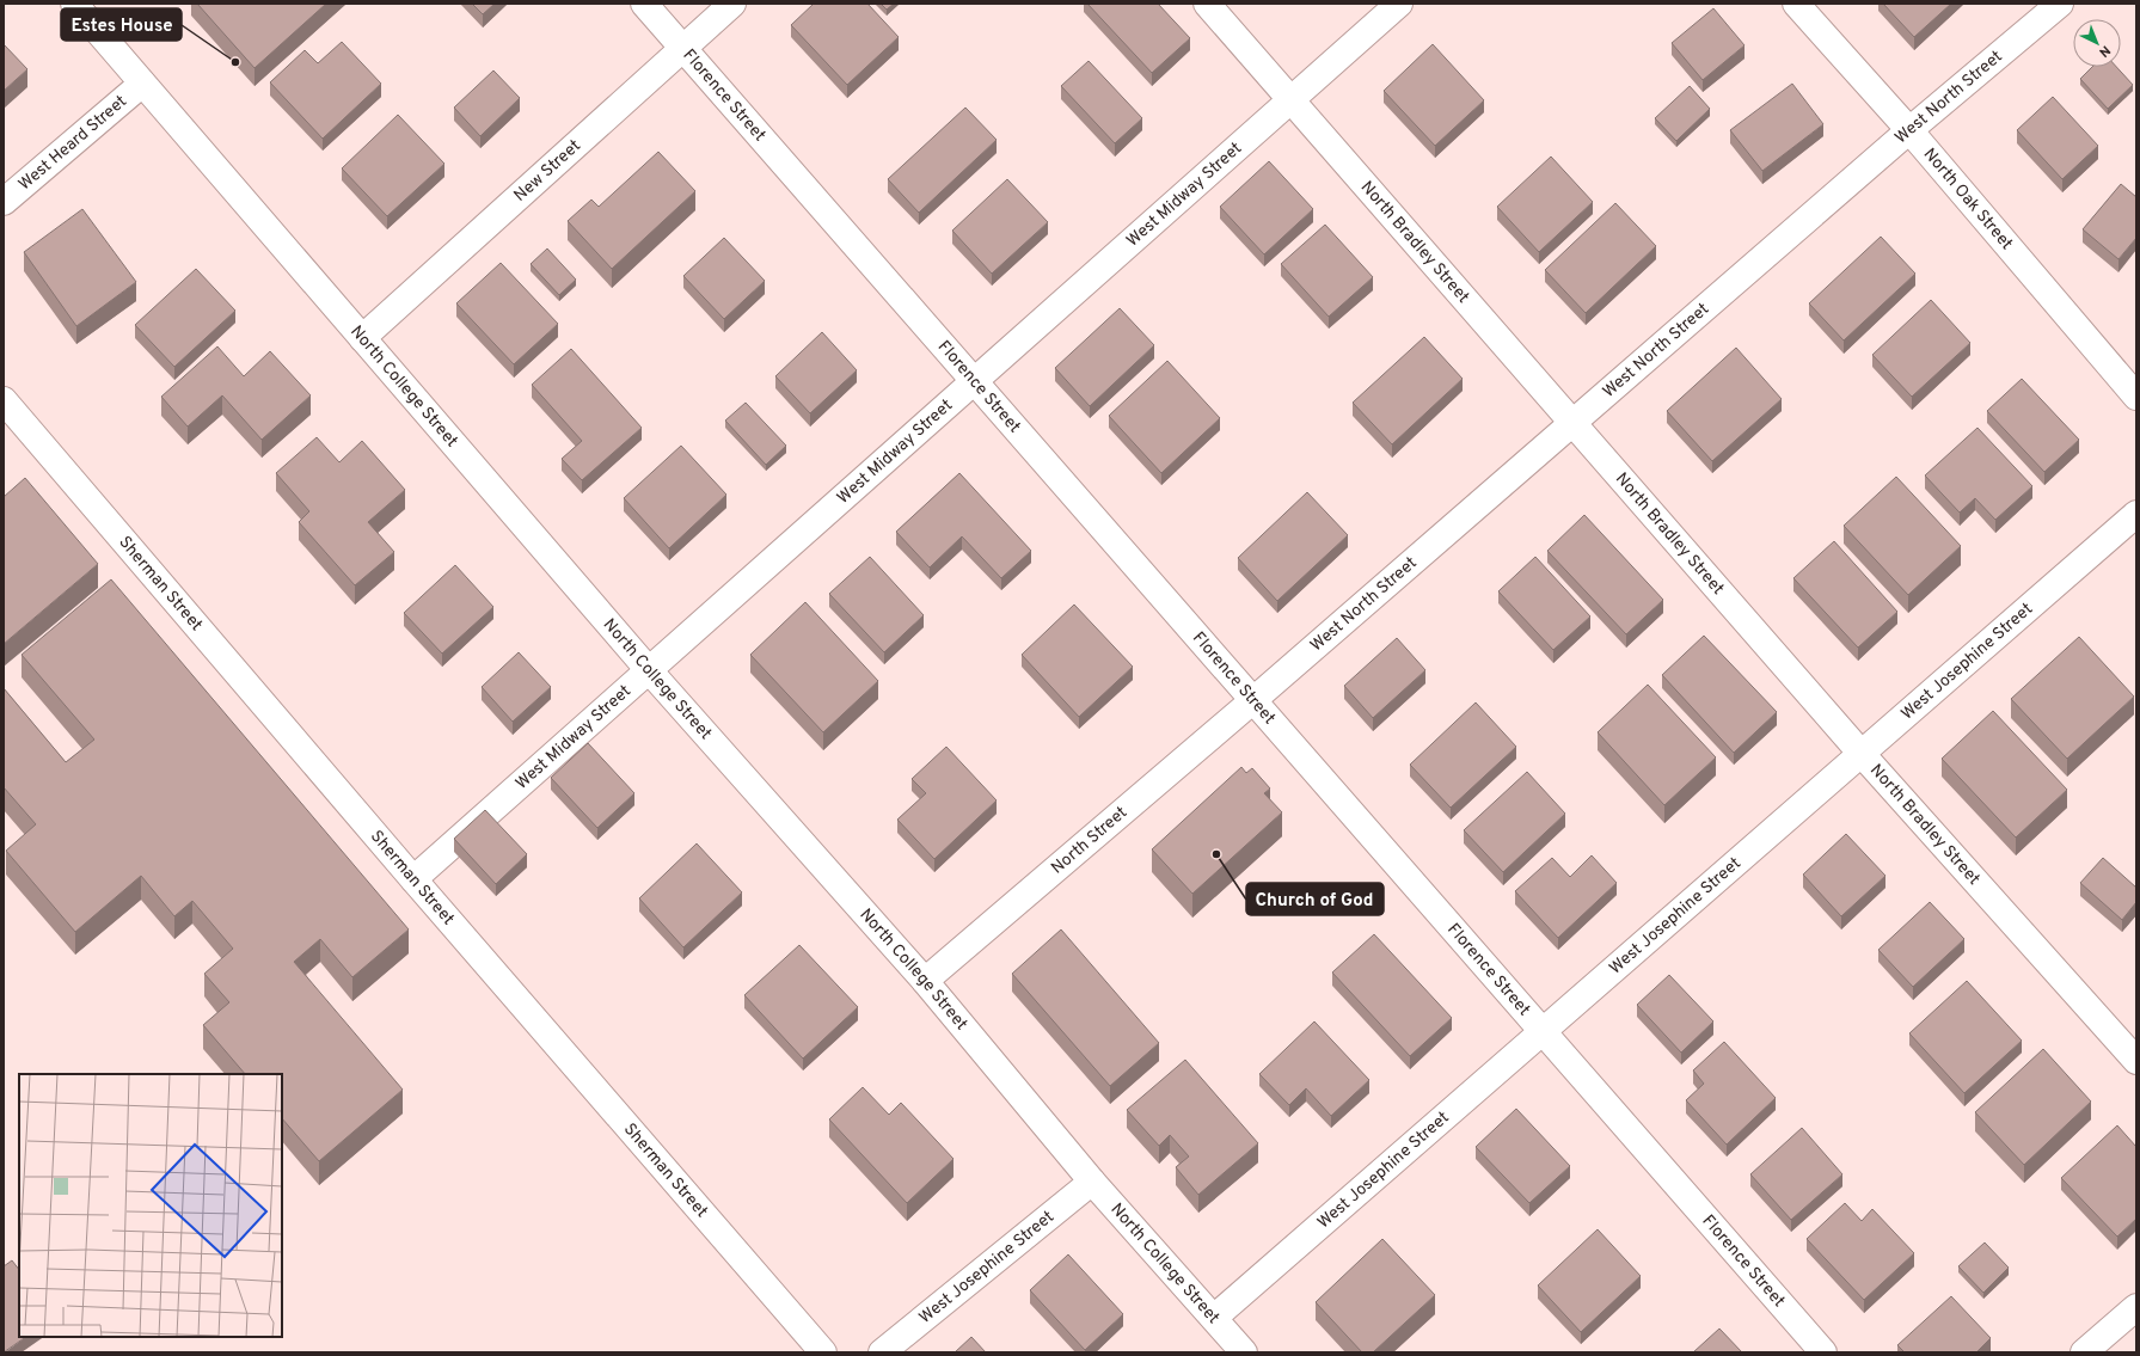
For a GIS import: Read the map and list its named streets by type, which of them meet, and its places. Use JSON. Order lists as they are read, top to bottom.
{
  "streets": {
    "street": [
      "Florence Street",
      "West North Street",
      "West Heard Street",
      "New Street",
      "West Midway Street",
      "North Oak Street",
      "North Bradley Street",
      "North College Street",
      "Sherman Street",
      "West Josephine Street",
      "North Street"
    ]
  },
  "crossings": [
    ["Florence Street", "West North Street"],
    ["Florence Street", "New Street"],
    ["Florence Street", "West Midway Street"],
    ["Florence Street", "West Josephine Street"],
    ["Florence Street", "North Street"],
    ["West North Street", "North Oak Street"],
    ["West North Street", "North Bradley Street"],
    ["West North Street", "North Street"],
    ["West Heard Street", "North College Street"],
    ["New Street", "North College Street"],
    ["West Midway Street", "North Bradley Street"],
    ["West Midway Street", "North College Street"],
    ["West Midway Street", "Sherman Street"],
    ["North Bradley Street", "West Josephine Street"],
    ["North College Street", "West Josephine Street"],
    ["North College Street", "North Street"]
  ],
  "places": ["Estes House", "Church of God"],
  "north": "bottom right"
}
